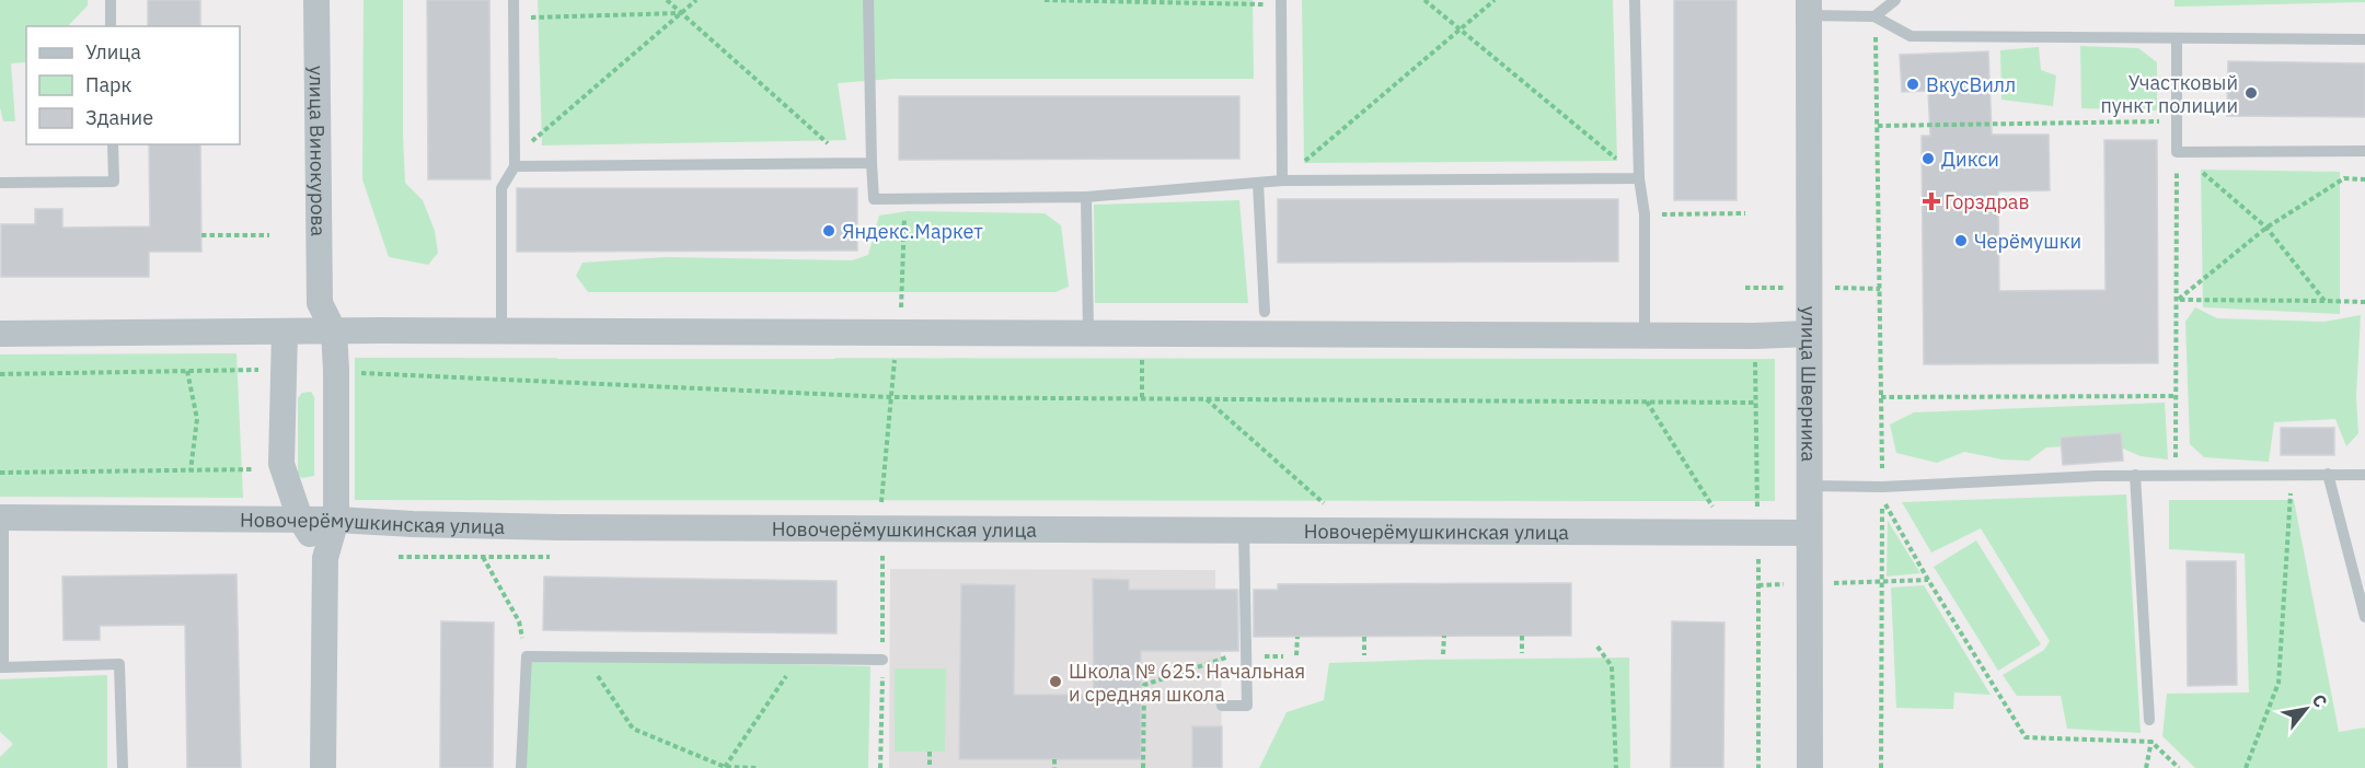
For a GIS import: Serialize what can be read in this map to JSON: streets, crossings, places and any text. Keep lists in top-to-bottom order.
{
  "streets": {
    "street": ["улица Винокурова", "улица Шверника", "Новочерёмушкинская улица"]
  },
  "crossings": [
    ["улица Винокурова", "Новочерёмушкинская улица"],
    ["улица Шверника", "Новочерёмушкинская улица"]
  ],
  "places": {
    "other": [
      "ВкусВилл",
      "Участковый пункт полиции",
      "Дикси",
      "Яндекс.Маркет",
      "Черёмушки",
      "Школа № 625. Начальная и средняя школа"
    ],
    "health": ["Горздрав"]
  },
  "legend": ["Улица", "Парк", "Здание"],
  "north": "top right"
}
